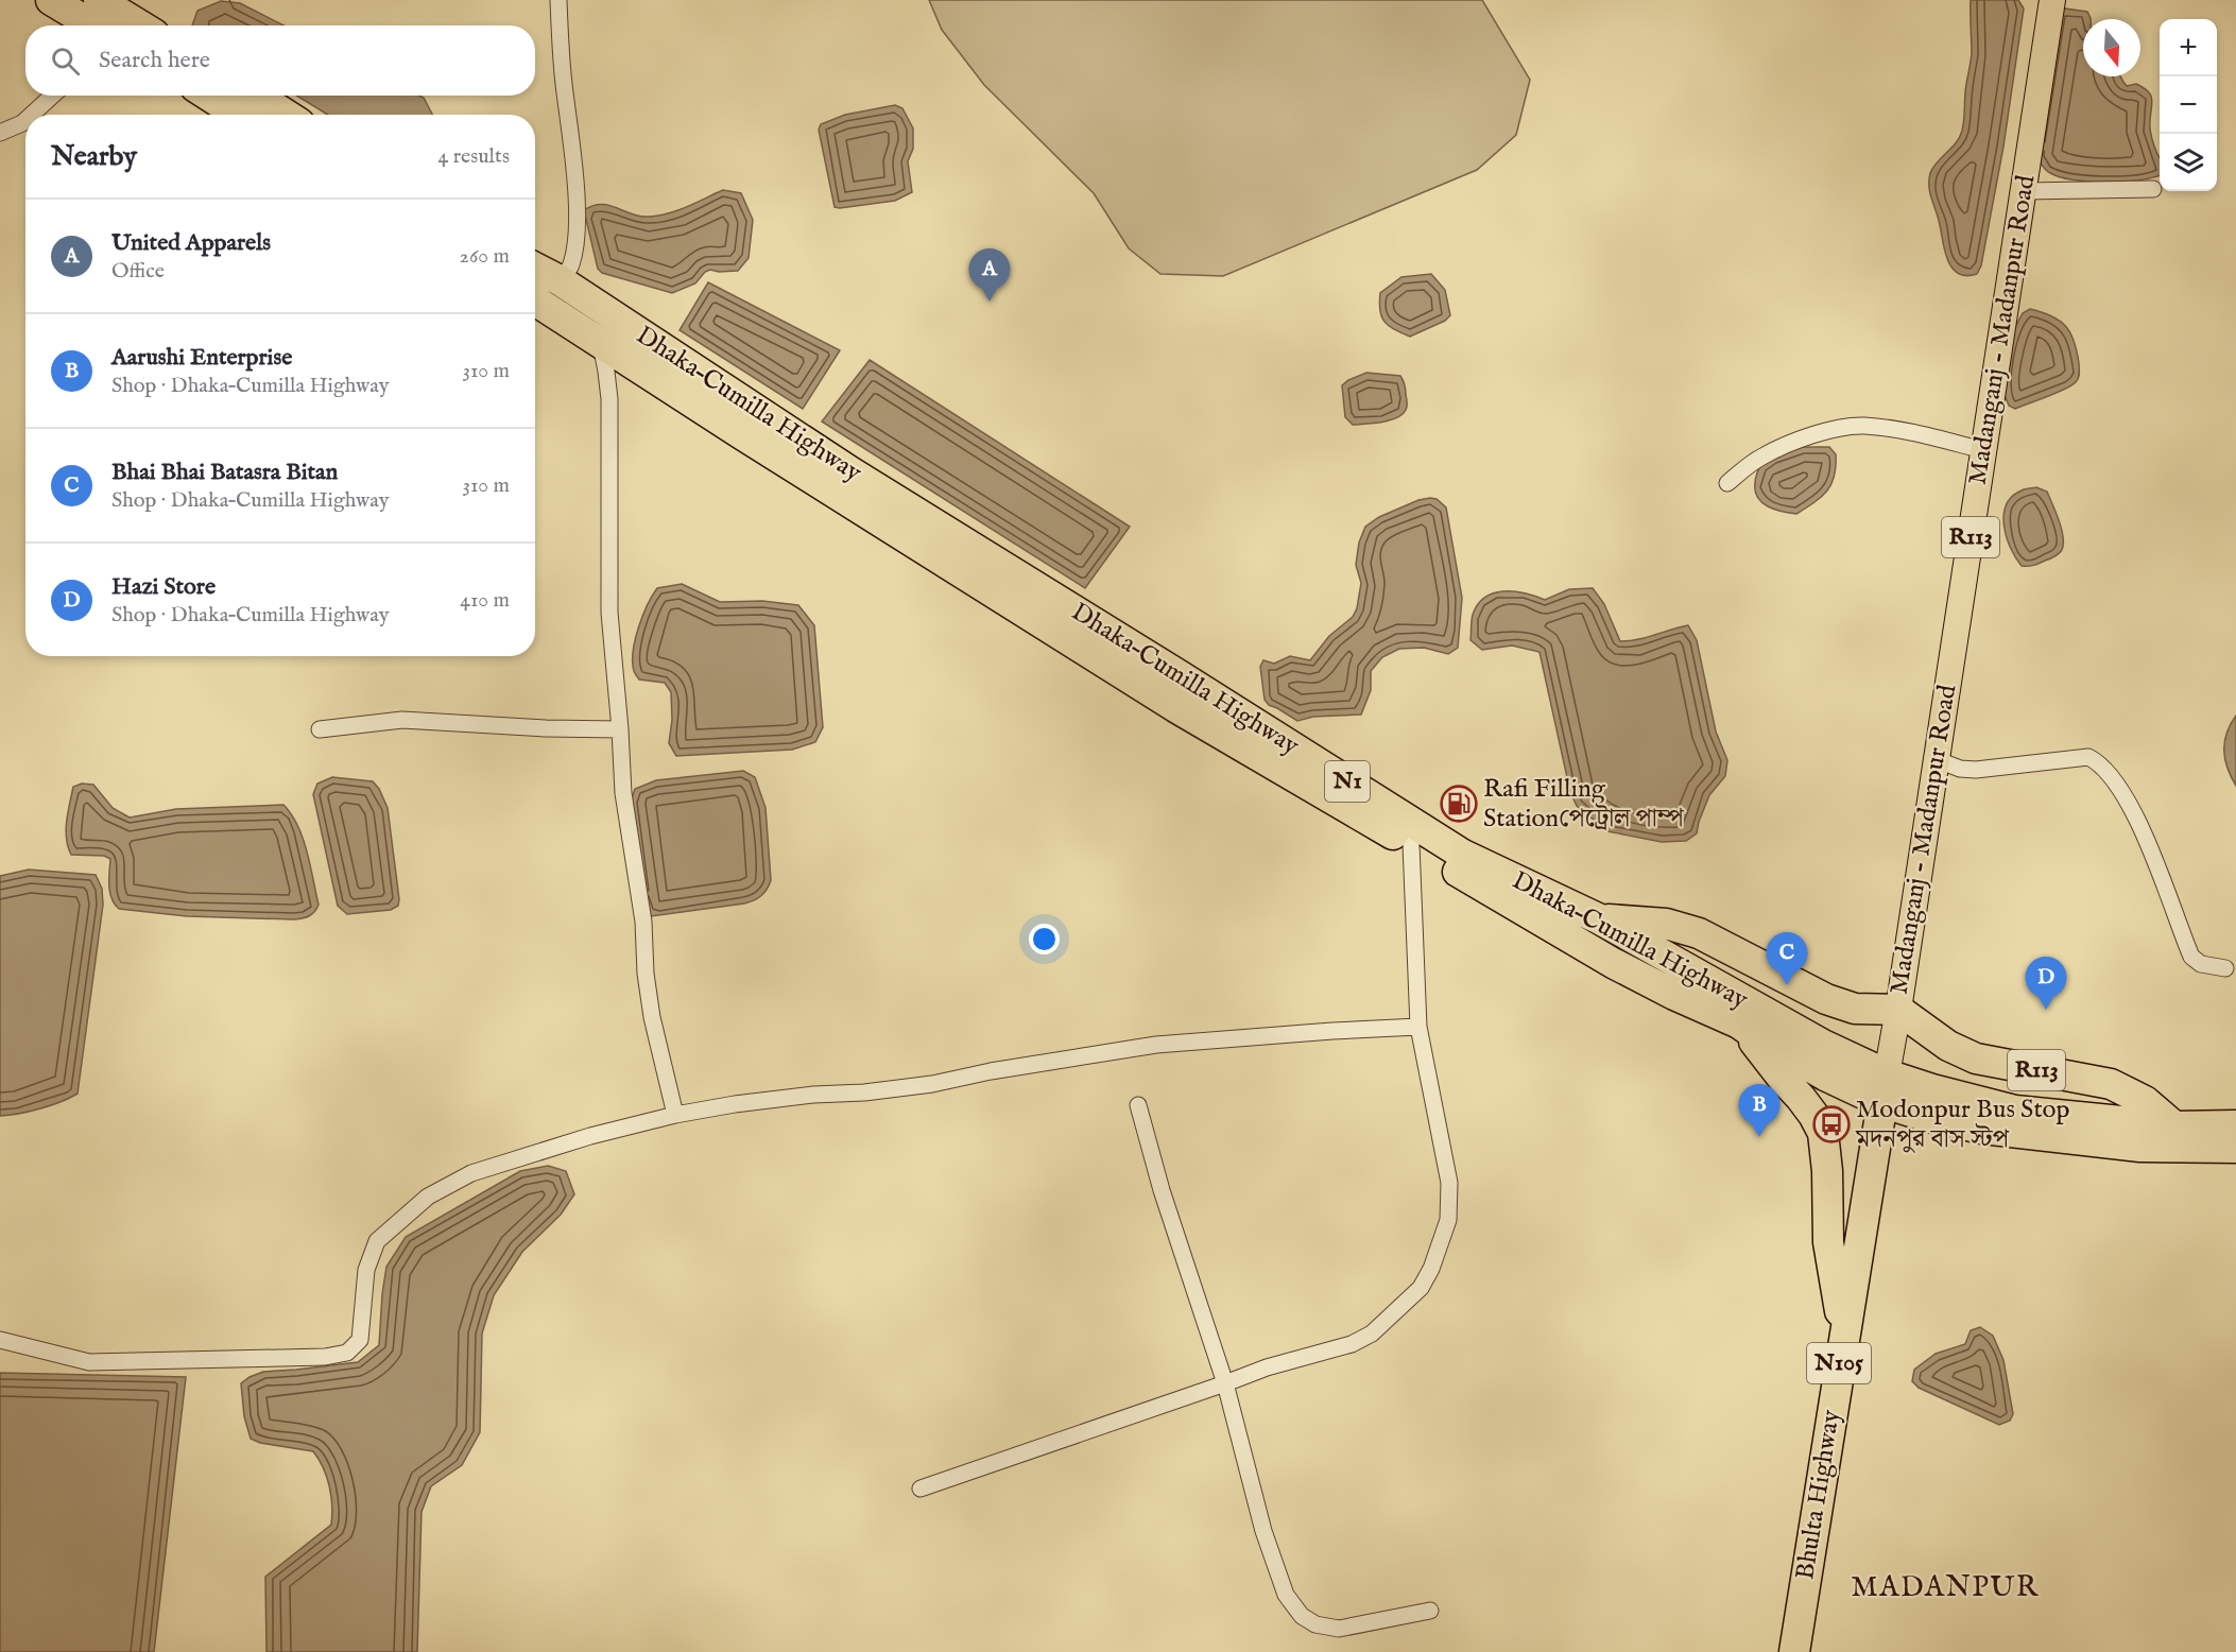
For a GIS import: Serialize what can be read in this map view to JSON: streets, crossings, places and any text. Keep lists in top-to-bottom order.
{
  "streets": {
    "highway": [
      "Dhaka–Cumilla Highway",
      "R113",
      "N1",
      "N105",
      "Bhulta Highway"
    ],
    "main road": ["Madanganj - Madanpur Road"]
  },
  "crossings": [
    ["Madanganj - Madanpur Road", "Dhaka–Cumilla Highway"],
    ["Madanganj - Madanpur Road", "R113"],
    ["Madanganj - Madanpur Road", "Bhulta Highway"],
    ["Dhaka–Cumilla Highway", "R113"],
    ["Dhaka–Cumilla Highway", "Bhulta Highway"]
  ],
  "districts": ["MADANPUR"],
  "places": {
    "fuel station": ["Rafi Filling Stationপেট্রোল পাম্প"],
    "bus stop": ["Modonpur Bus Stop মদনপুর বাস স্টপ"]
  },
  "north": "bottom",
  "page": {
    "map_buttons": ["+", "−"],
    "search": "Search here",
    "heading": ["Nearby", "4 results"],
    "list": [
      {
        "mark": "A",
        "name": "United Apparels",
        "note": "Office",
        "value": "260 m"
      },
      {
        "mark": "B",
        "name": "Aarushi Enterprise",
        "note": "Shop · Dhaka–Cumilla Highway",
        "value": "310 m"
      },
      {
        "mark": "C",
        "name": "Bhai Bhai Batasra Bitan",
        "note": "Shop · Dhaka–Cumilla Highway",
        "value": "310 m"
      },
      {
        "mark": "D",
        "name": "Hazi Store",
        "note": "Shop · Dhaka–Cumilla Highway",
        "value": "410 m"
      }
    ],
    "pins": [
      "A",
      "C",
      "D",
      "B"
    ]
  }
}
